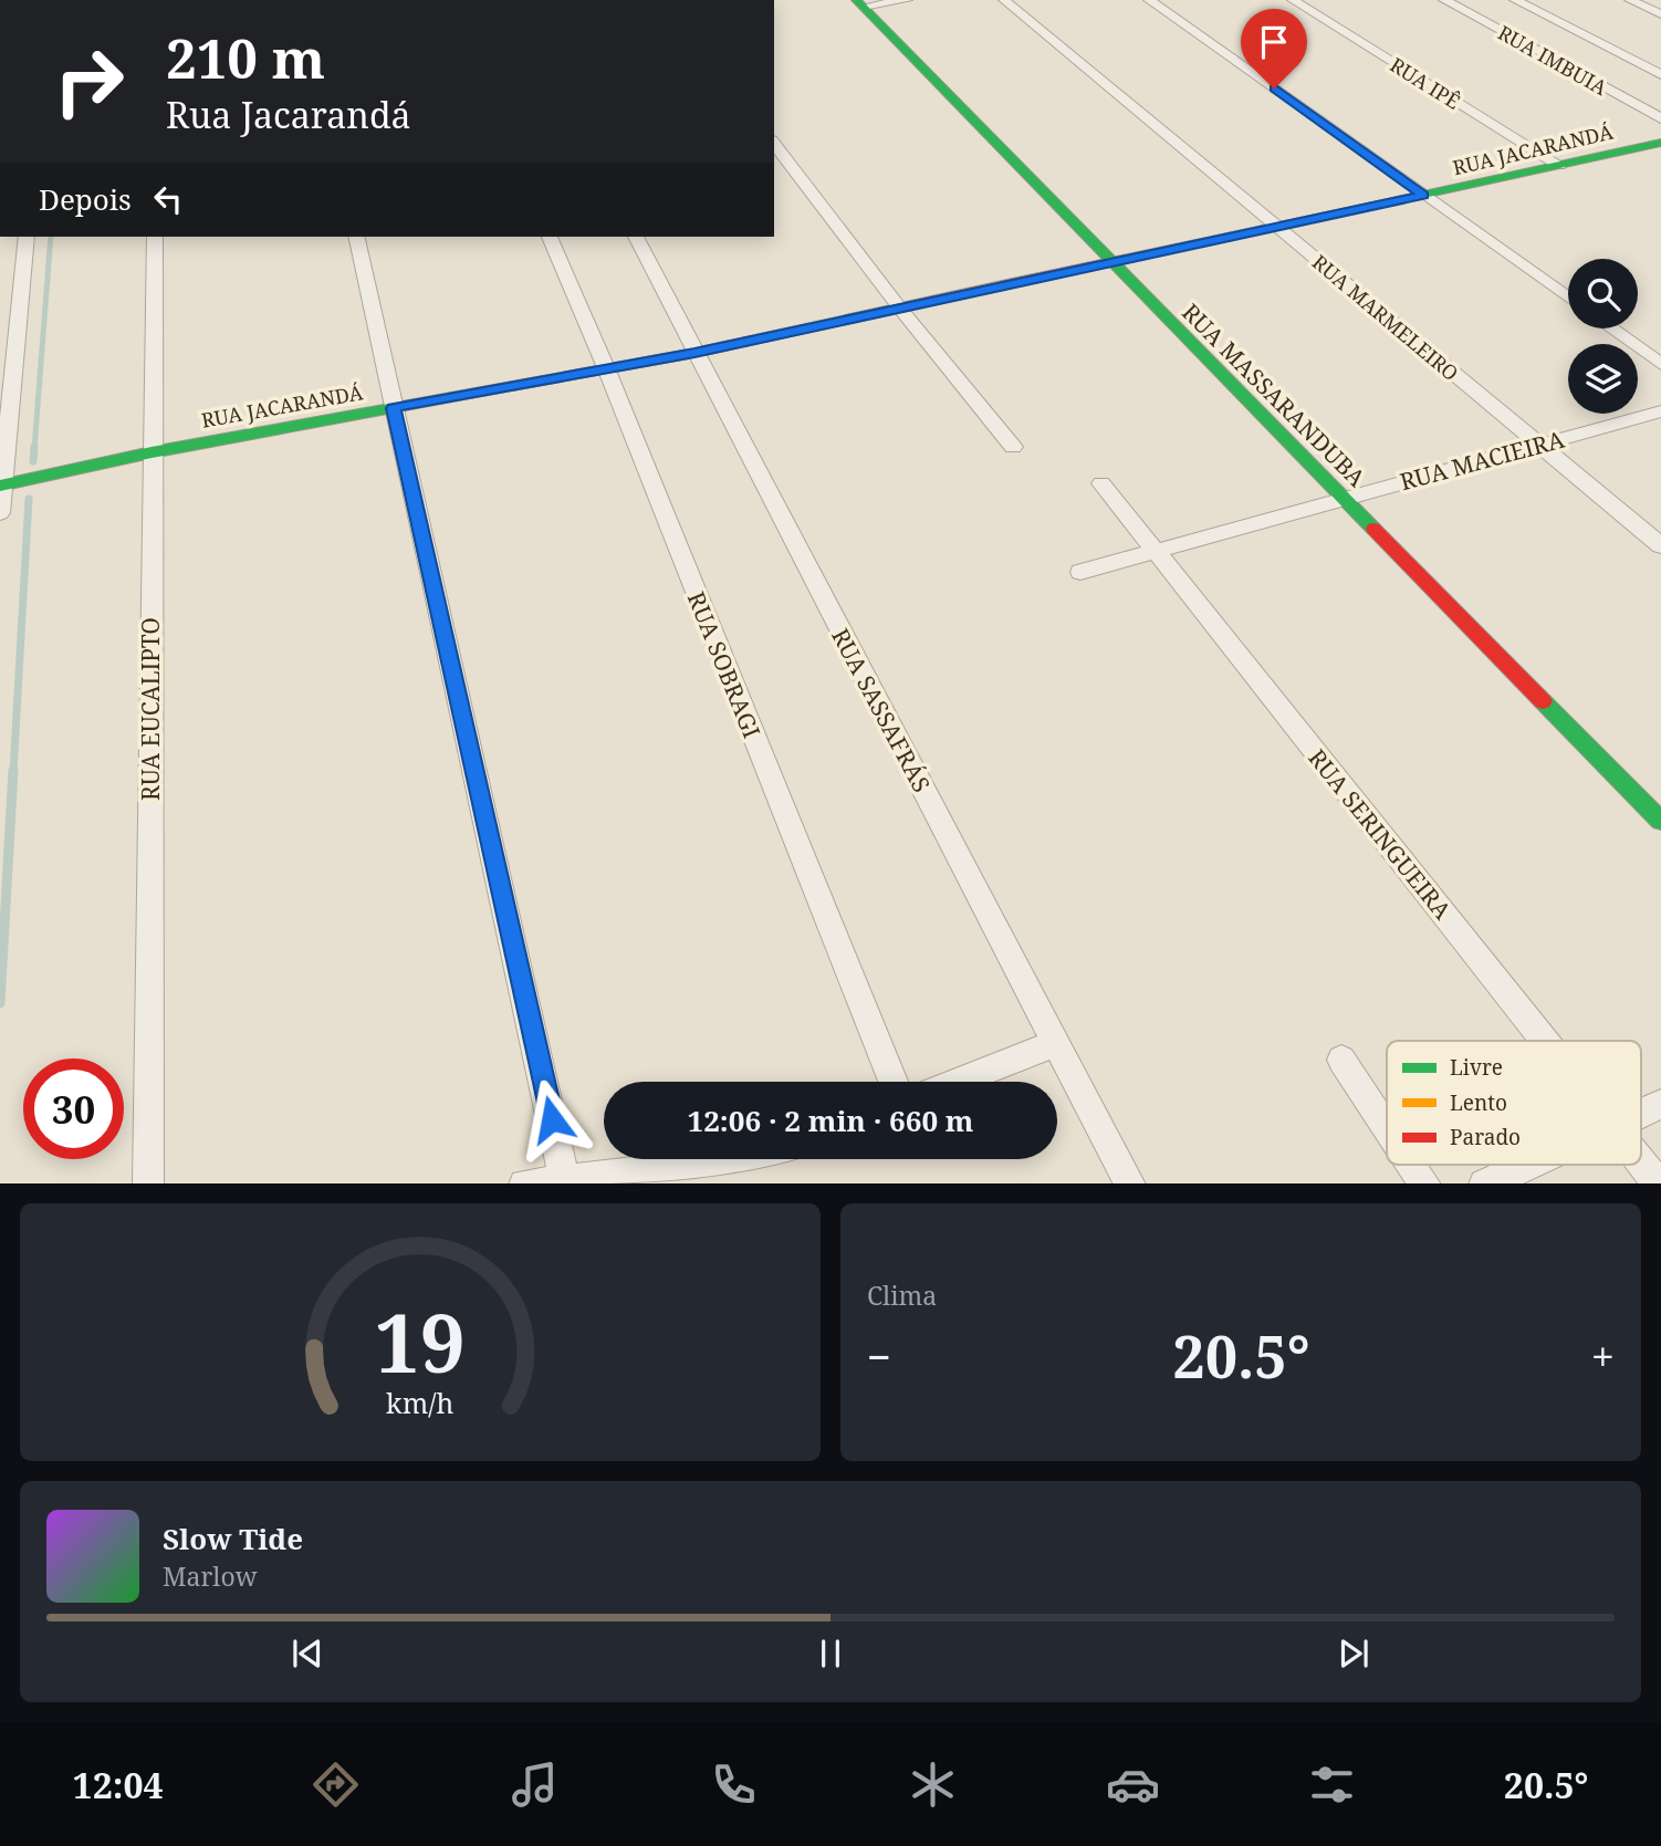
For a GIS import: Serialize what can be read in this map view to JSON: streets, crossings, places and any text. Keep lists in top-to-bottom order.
{
  "streets": {
    "street": [
      "RUA IMBUIA",
      "RUA IPÊ",
      "RUA JACARANDÁ",
      "RUA MARMELEIRO",
      "RUA MASSARANDUBA",
      "RUA MACIEIRA",
      "RUA SOBRAGI",
      "RUA EUCALIPTO",
      "RUA SASSAFRÁS",
      "RUA SERINGUEIRA"
    ]
  },
  "crossings": [
    ["RUA IPÊ", "RUA JACARANDÁ"],
    ["RUA JACARANDÁ", "RUA MARMELEIRO"],
    ["RUA JACARANDÁ", "RUA MASSARANDUBA"],
    ["RUA JACARANDÁ", "RUA SOBRAGI"],
    ["RUA JACARANDÁ", "RUA EUCALIPTO"],
    ["RUA JACARANDÁ", "RUA SASSAFRÁS"],
    ["RUA MARMELEIRO", "RUA MACIEIRA"],
    ["RUA MASSARANDUBA", "RUA MACIEIRA"],
    ["RUA MACIEIRA", "RUA SERINGUEIRA"]
  ],
  "legend": ["Livre", "Lento", "Parado"],
  "page": {
    "turn": ["210 m", "Rua Jacarandá"],
    "then": "Depois",
    "limit": "30",
    "trip": "12:06 · 2 min · 660 m",
    "tile": "Clima",
    "heat": ["−", "20.5°", "+"],
    "song": ["Slow Tide", "Marlow"],
    "tabs": ["12:04", "20.5°"],
    "gauge": ["19", "km/h"]
  }
}
